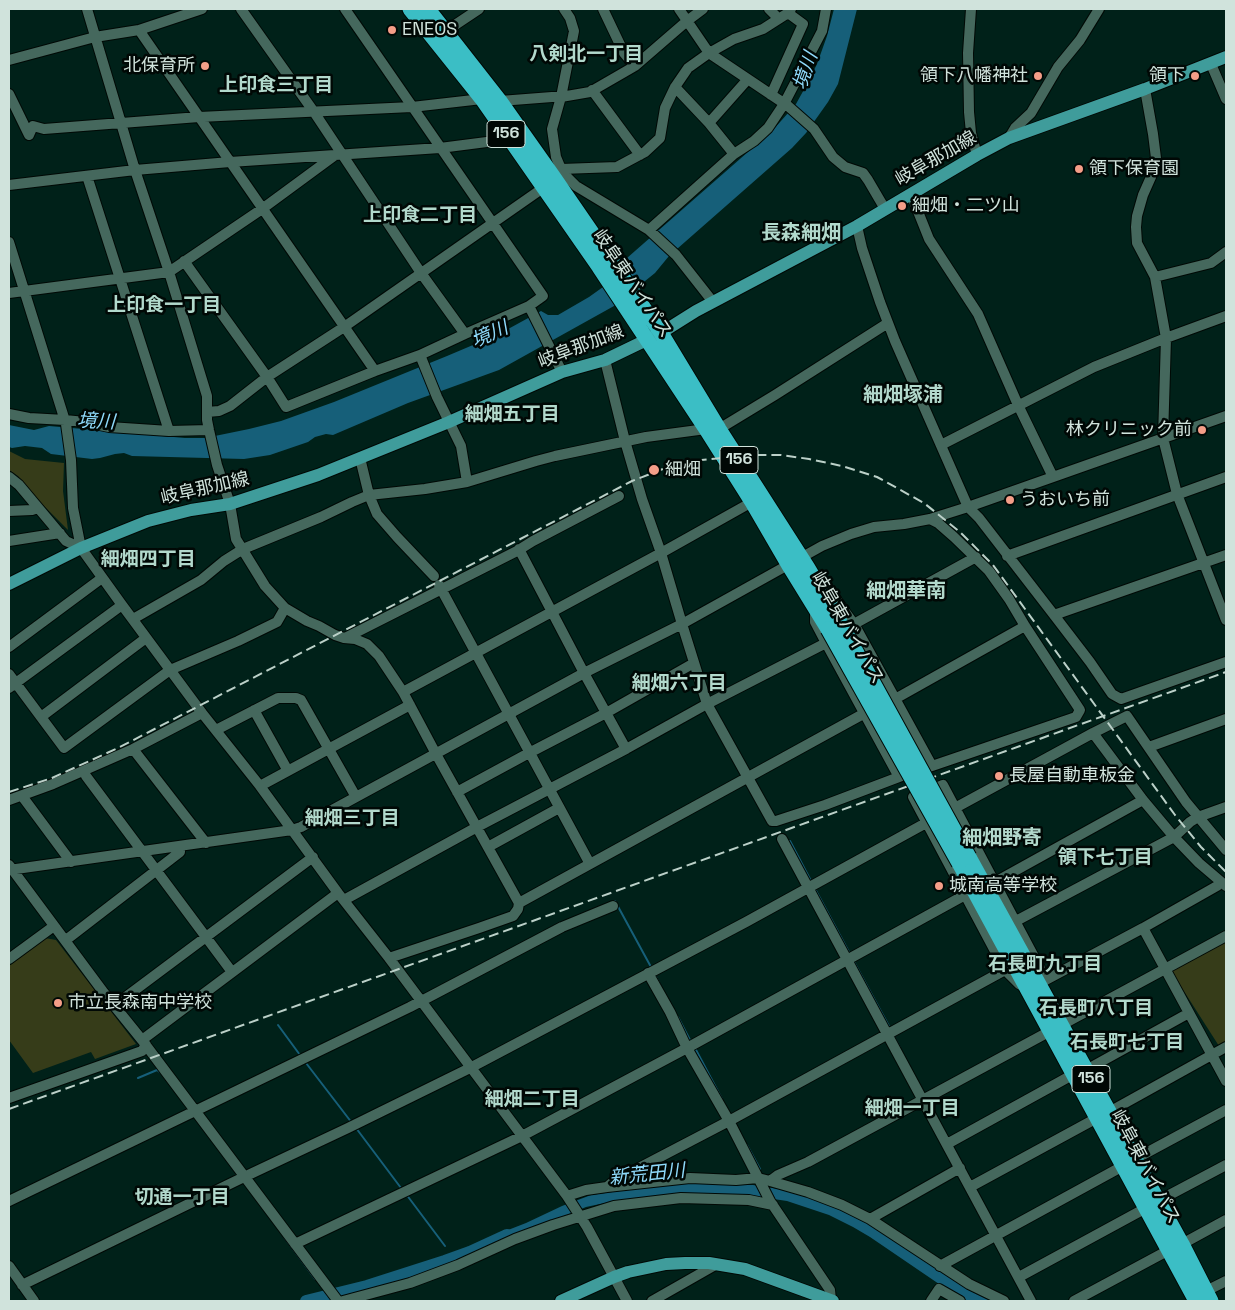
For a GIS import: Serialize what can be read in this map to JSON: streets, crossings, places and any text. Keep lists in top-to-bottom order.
{
  "streets": {
    "highway": ["156", "岐阜東バイパス"],
    "main road": ["岐阜那加線"]
  },
  "crossings": [
    ["岐阜那加線", "岐阜東バイパス"]
  ],
  "districts": [
    "八剣北一丁目",
    "上印食三丁目",
    "上印食二丁目",
    "長森細畑",
    "上印食一丁目",
    "細畑塚浦",
    "細畑五丁目",
    "細畑四丁目",
    "細畑華南",
    "細畑六丁目",
    "細畑三丁目",
    "細畑野寄",
    "領下七丁目",
    "石長町九丁目",
    "石長町八丁目",
    "石長町七丁目",
    "細畑二丁目",
    "細畑一丁目",
    "切通一丁目"
  ],
  "water": ["境川", "新荒田川"],
  "places": [
    "ENEOS",
    "北保育所",
    "領下八幡神社",
    "領下",
    "領下保育園",
    "細畑・二ツ山",
    "林クリニック前",
    "細畑",
    "うおいち前",
    "長屋自動車板金",
    "城南高等学校",
    "市立長森南中学校"
  ]
}
